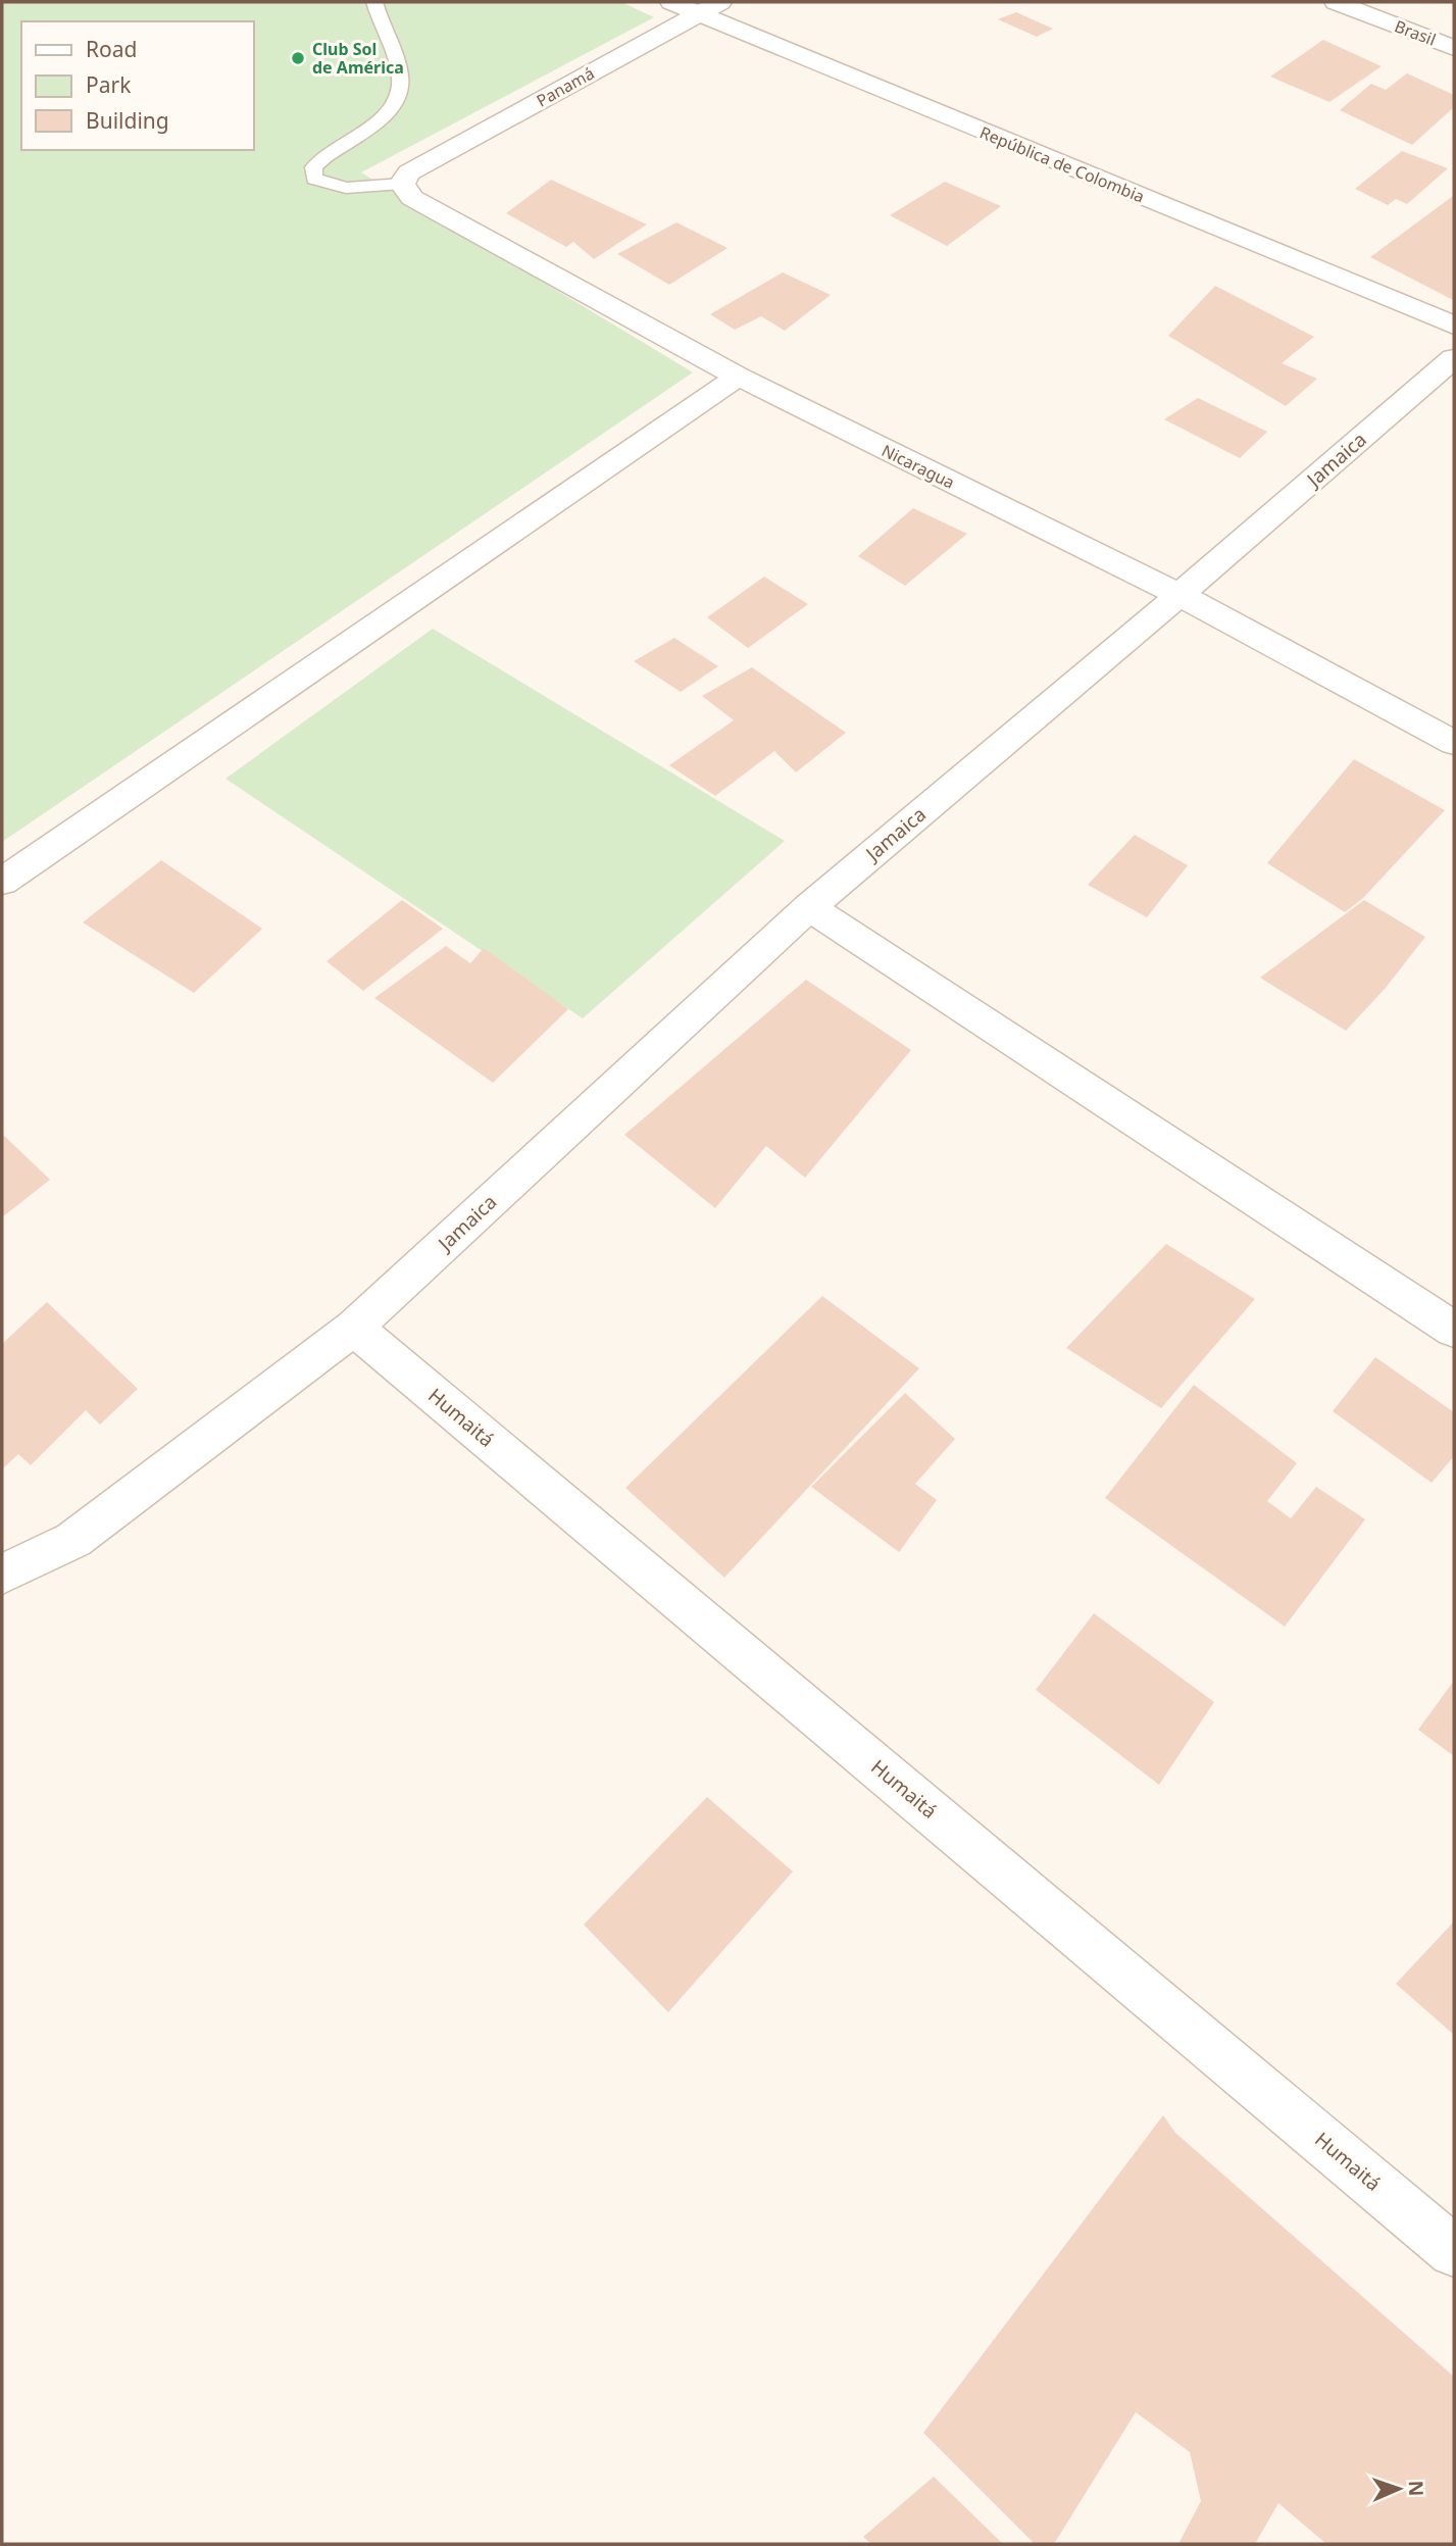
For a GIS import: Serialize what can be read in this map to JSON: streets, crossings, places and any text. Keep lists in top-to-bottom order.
{
  "streets": {
    "street": [
      "Brasil",
      "Panamá",
      "República de Colombia",
      "Jamaica",
      "Nicaragua",
      "Humaitá"
    ]
  },
  "crossings": [
    ["Panamá", "República de Colombia"],
    ["Panamá", "Nicaragua"],
    ["Jamaica", "Nicaragua"],
    ["Jamaica", "Humaitá"]
  ],
  "places": ["Club Sol de América"],
  "legend": ["Road", "Park", "Building"],
  "north": "right"
}
